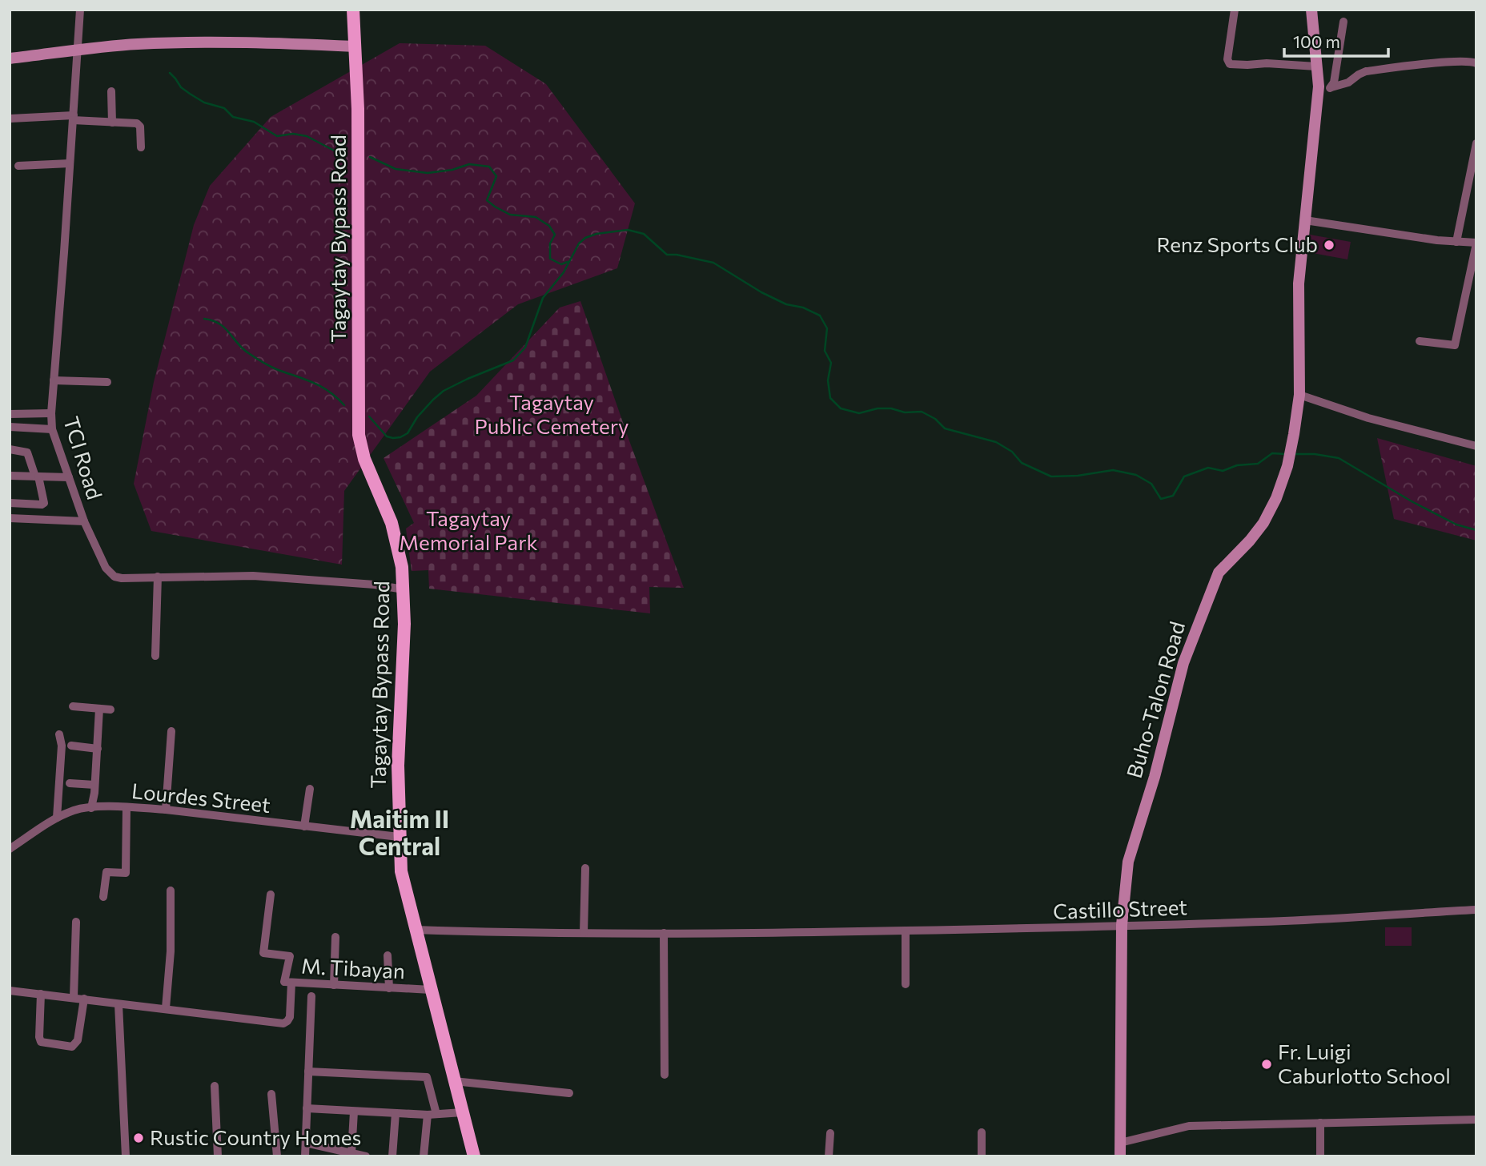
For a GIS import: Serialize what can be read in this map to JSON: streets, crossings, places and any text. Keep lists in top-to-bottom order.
{
  "streets": {
    "main road": ["Tagaytay Bypass Road"],
    "street": [
      "TCI Road",
      "Buho-Talon Road",
      "Lourdes Street",
      "Castillo Street",
      "M. Tibayan"
    ]
  },
  "crossings": [
    ["Tagaytay Bypass Road", "TCI Road"],
    ["Tagaytay Bypass Road", "Lourdes Street"],
    ["Tagaytay Bypass Road", "Castillo Street"],
    ["Tagaytay Bypass Road", "M. Tibayan"],
    ["Buho-Talon Road", "Castillo Street"]
  ],
  "districts": ["Maitim II Central"],
  "parks": ["Tagaytay Public Cemetery", "Tagaytay Memorial Park"],
  "places": ["Renz Sports Club", "Fr. Luigi Caburlotto School", "Rustic Country Homes"],
  "scale_bar": "100 m"
}
